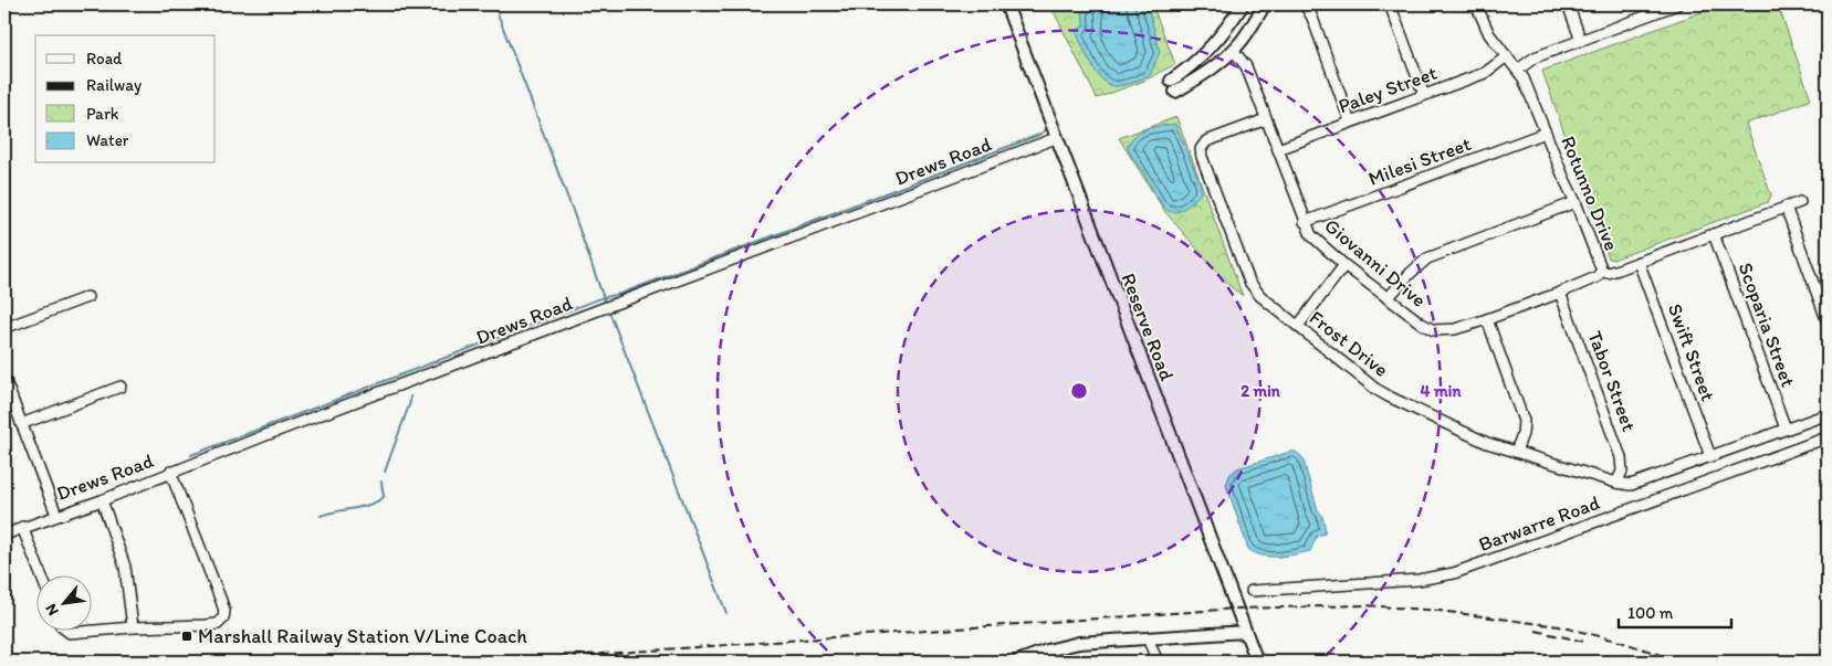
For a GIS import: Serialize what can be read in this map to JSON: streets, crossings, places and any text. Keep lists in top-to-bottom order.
{
  "streets": {
    "street": [
      "Paley Street",
      "Drews Road",
      "Milesi Street",
      "Rotunno Drive",
      "Giovanni Drive",
      "Scoparia Street",
      "Reserve Road",
      "Frost Drive",
      "Swift Street",
      "Tabor Street",
      "Barwarre Road"
    ]
  },
  "crossings": [
    ["Paley Street", "Rotunno Drive"],
    ["Paley Street", "Giovanni Drive"],
    ["Drews Road", "Reserve Road"],
    ["Milesi Street", "Rotunno Drive"],
    ["Milesi Street", "Giovanni Drive"],
    ["Rotunno Drive", "Giovanni Drive"],
    ["Rotunno Drive", "Scoparia Street"],
    ["Rotunno Drive", "Swift Street"],
    ["Giovanni Drive", "Frost Drive"],
    ["Giovanni Drive", "Tabor Street"],
    ["Scoparia Street", "Frost Drive"],
    ["Frost Drive", "Swift Street"],
    ["Frost Drive", "Tabor Street"]
  ],
  "places": {
    "transit": ["Marshall Railway Station V/Line Coach"]
  },
  "legend": [
    "Road",
    "Railway",
    "Park",
    "Water"
  ],
  "scale_bar": "100 m",
  "north": "bottom left",
  "rings": ["2 min", "4 min"]
}
